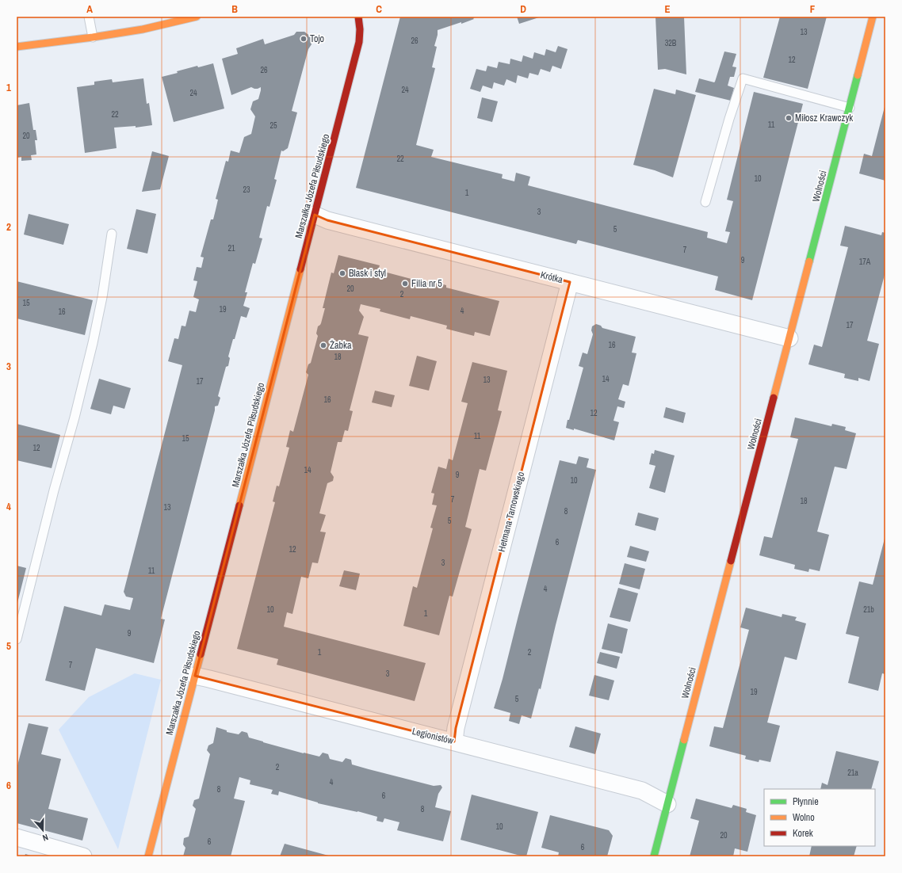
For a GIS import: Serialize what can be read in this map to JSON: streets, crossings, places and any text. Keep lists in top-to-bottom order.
{
  "streets": {
    "street": [
      "Marszałka Józefa Piłsudskiego",
      "Wolności",
      "Krótka",
      "Hetmana Tarnowskiego",
      "Legionistów"
    ]
  },
  "crossings": [
    ["Marszałka Józefa Piłsudskiego", "Krótka"],
    ["Marszałka Józefa Piłsudskiego", "Legionistów"],
    ["Wolności", "Krótka"],
    ["Wolności", "Legionistów"],
    ["Krótka", "Hetmana Tarnowskiego"],
    ["Hetmana Tarnowskiego", "Legionistów"]
  ],
  "places": [
    "Tojo",
    "Miłosz Krawczyk",
    "Blask i styl",
    "Filia nr 5",
    "Żabka"
  ],
  "house_numbers": [
    "13",
    "26",
    "32B",
    "12",
    "26",
    "24",
    "24",
    "22",
    "11",
    "25",
    "20",
    "22",
    "10",
    "23",
    "1",
    "3",
    "5",
    "21",
    "7",
    "9",
    "17A",
    "20",
    "2",
    "15",
    "19",
    "4",
    "16",
    "17",
    "16",
    "18",
    "14",
    "13",
    "17",
    "16",
    "12",
    "11",
    "15",
    "12",
    "14",
    "9",
    "10",
    "7",
    "18",
    "13",
    "8",
    "5",
    "6",
    "12",
    "3",
    "11",
    "4",
    "10",
    "21b",
    "1",
    "9",
    "1",
    "2",
    "7",
    "3",
    "19",
    "5",
    "2",
    "21a",
    "4",
    "8",
    "6",
    "8",
    "10",
    "20",
    "6",
    "6"
  ],
  "legend": ["Płynnie", "Wolno", "Korek"],
  "north": "bottom",
  "grid": {
    "columns": [
      "A",
      "B",
      "C",
      "D",
      "E",
      "F"
    ],
    "rows": [
      "1",
      "2",
      "3",
      "4",
      "5",
      "6"
    ]
  }
}
